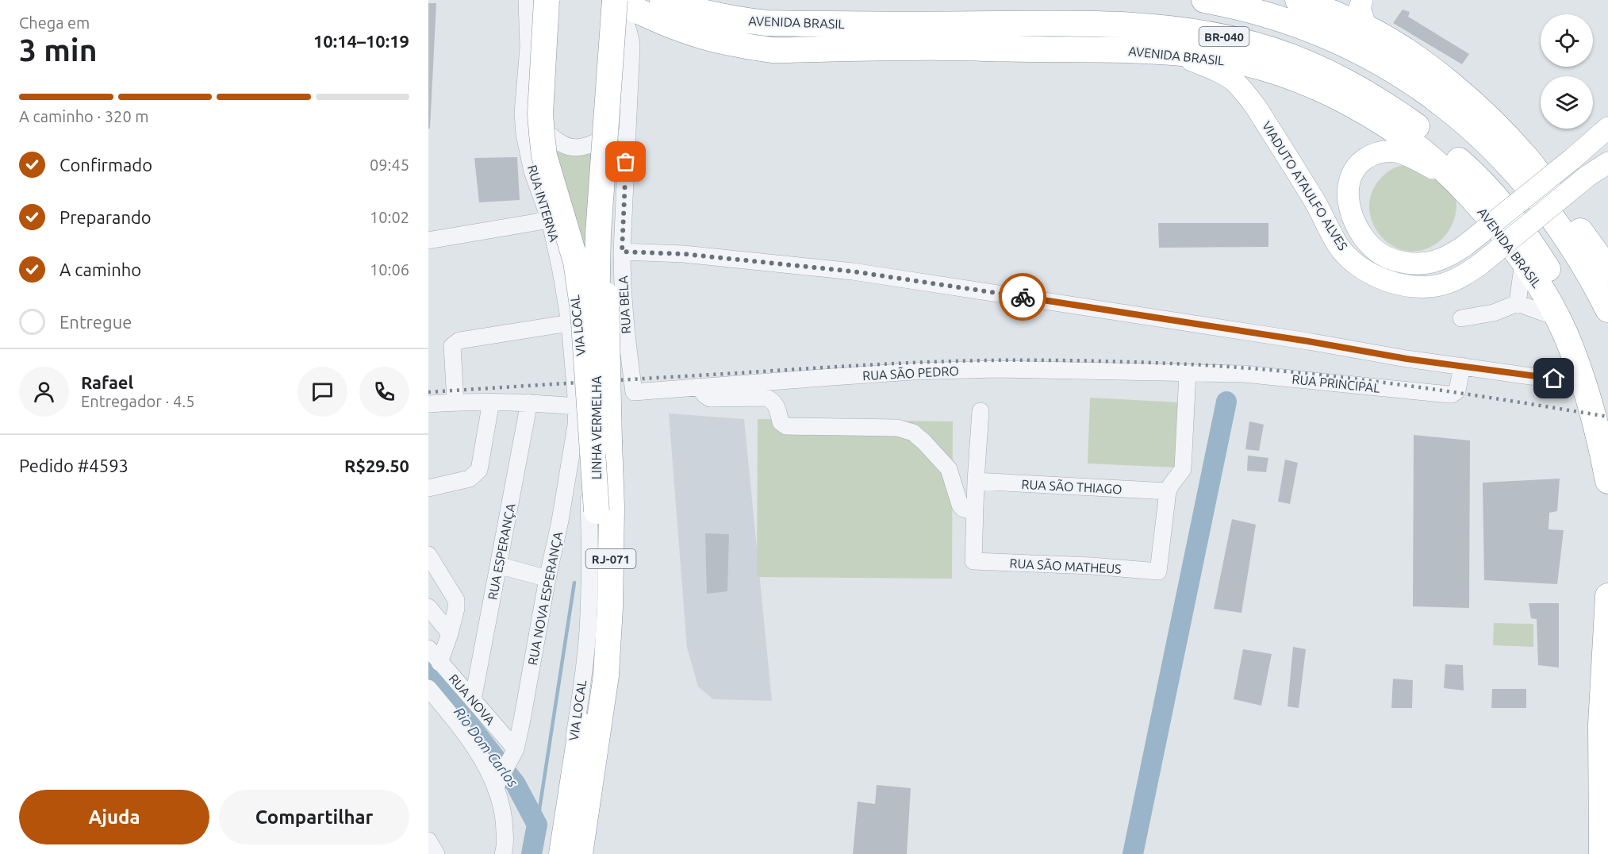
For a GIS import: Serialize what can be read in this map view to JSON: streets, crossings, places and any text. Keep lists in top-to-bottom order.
{
  "streets": {
    "highway": [
      "AVENIDA BRASIL",
      "BR-040",
      "LINHA VERMELHA",
      "RJ-071"
    ],
    "main road": ["VIADUTO ATAULFO ALVES"],
    "street": [
      "RUA INTERNA",
      "RUA BELA",
      "VIA LOCAL",
      "RUA SÃO PEDRO",
      "RUA PRINCIPAL",
      "RUA SÃO THIAGO",
      "RUA ESPERANÇA",
      "RUA SÃO MATHEUS",
      "RUA NOVA ESPERANÇA",
      "RUA NOVA"
    ]
  },
  "crossings": [
    ["AVENIDA BRASIL", "VIADUTO ATAULFO ALVES"],
    ["AVENIDA BRASIL", "RUA BELA"],
    ["AVENIDA BRASIL", "LINHA VERMELHA"],
    ["RUA INTERNA", "VIA LOCAL"],
    ["RUA INTERNA", "RUA NOVA ESPERANÇA"],
    ["RUA BELA", "RUA SÃO PEDRO"],
    ["RUA BELA", "LINHA VERMELHA"],
    ["RUA SÃO PEDRO", "RUA PRINCIPAL"],
    ["RUA SÃO THIAGO", "RUA SÃO MATHEUS"],
    ["RUA ESPERANÇA", "RUA NOVA"],
    ["RUA NOVA ESPERANÇA", "RUA NOVA"]
  ],
  "water": ["Rio Dom Carlos"],
  "page": {
    "heading": ["3 min", "Chega em", "10:14–10:19"],
    "panel": [
      "Rafael",
      "Entregador · 4.5",
      "Pedido #4593",
      "R$29.50"
    ],
    "bar": "A caminho · 320 m",
    "list": [
      ["Confirmado", "09:45"],
      ["Preparando", "10:02"],
      ["A caminho", "10:06"],
      "Entregue"
    ],
    "buttons": ["Ajuda", "Compartilhar"]
  }
}
